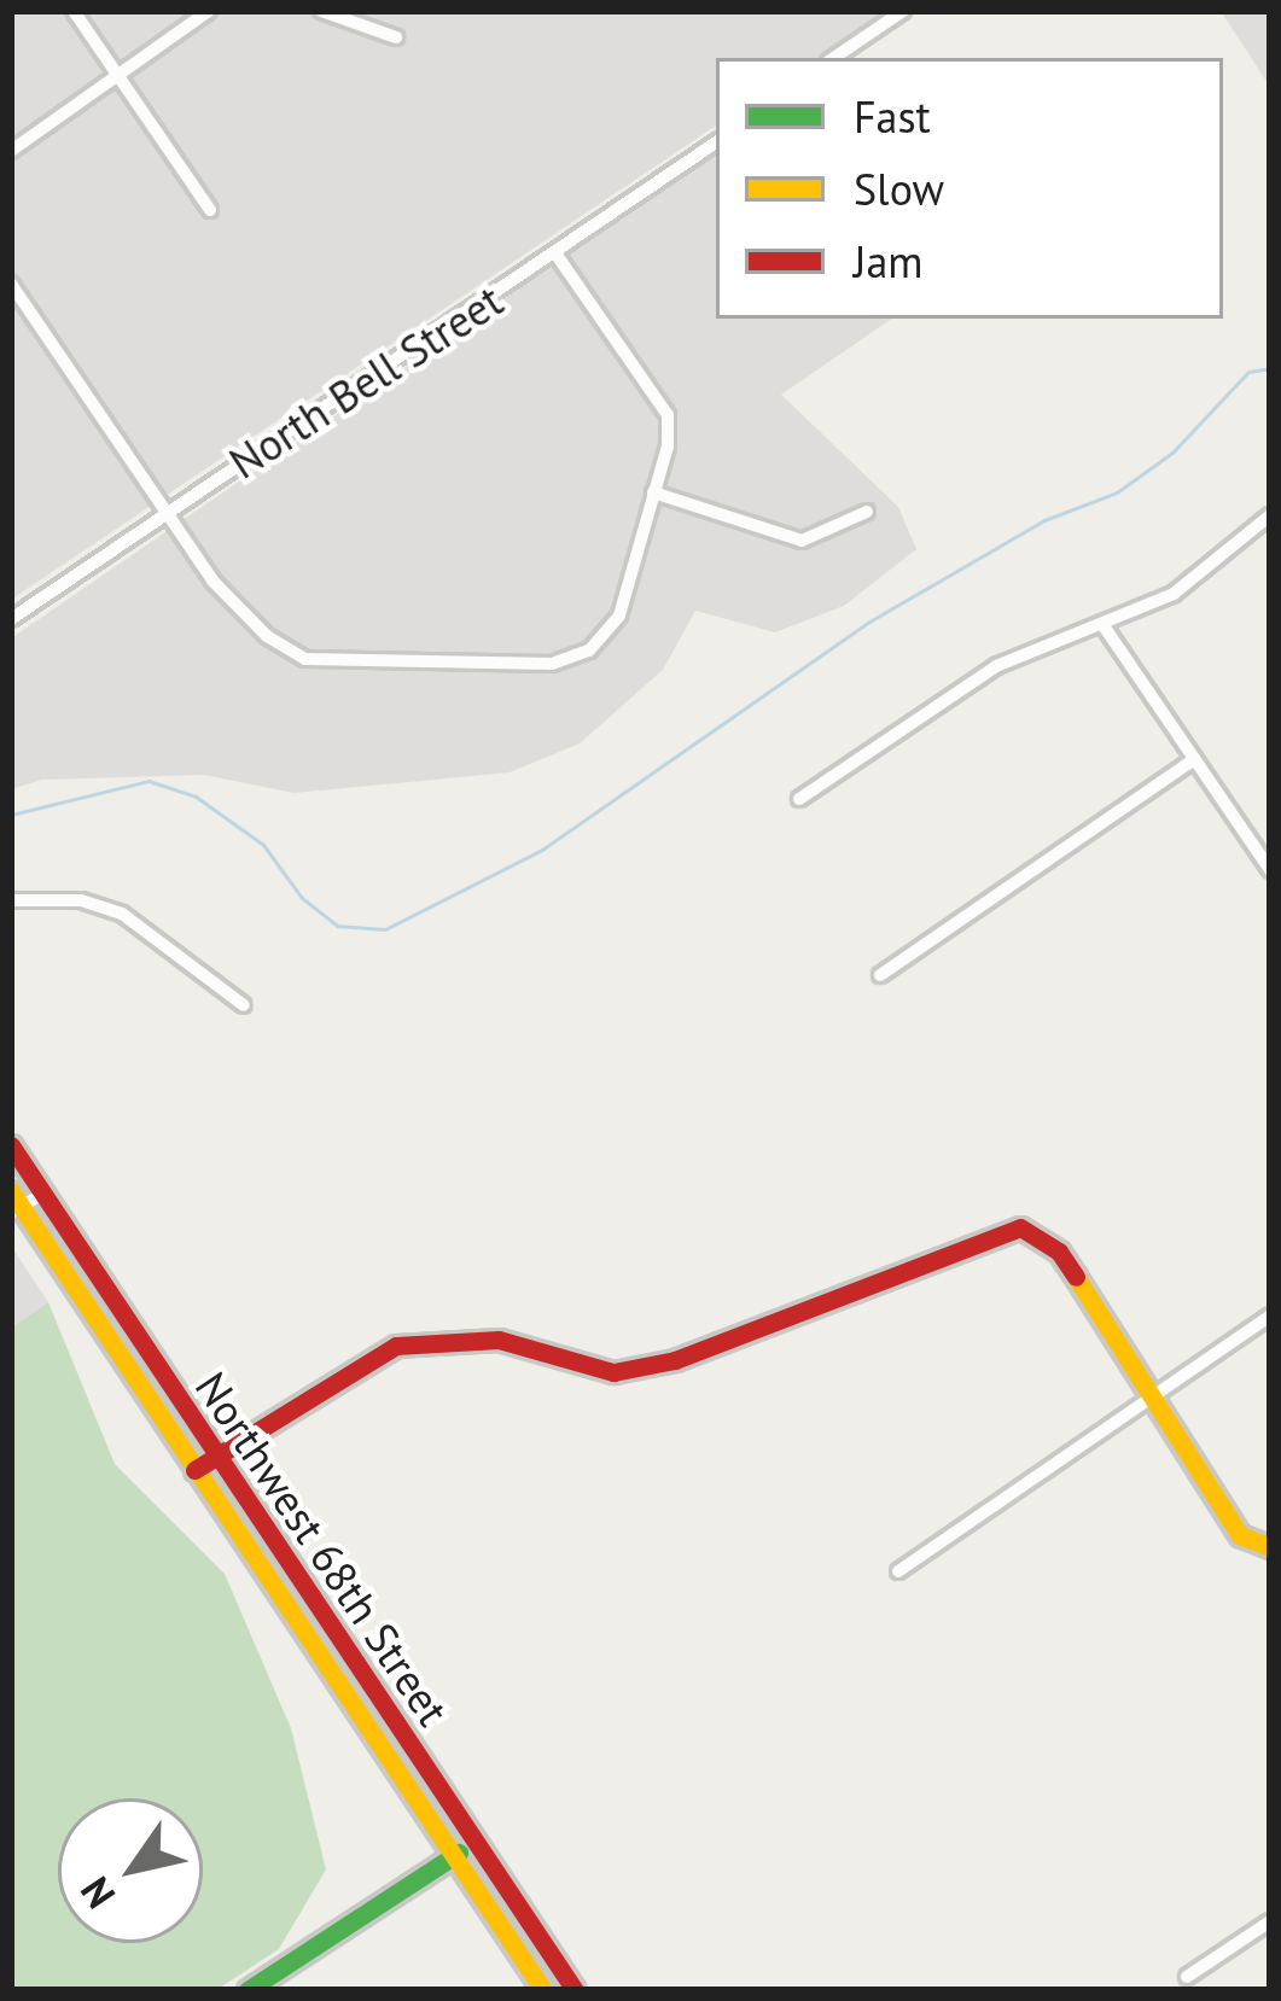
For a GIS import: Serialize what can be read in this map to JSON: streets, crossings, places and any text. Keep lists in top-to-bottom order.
{
  "streets": {
    "main road": ["Northwest 68th Street"],
    "street": ["North Bell Street"]
  },
  "legend": ["Fast", "Slow", "Jam"],
  "north": "bottom left"
}
